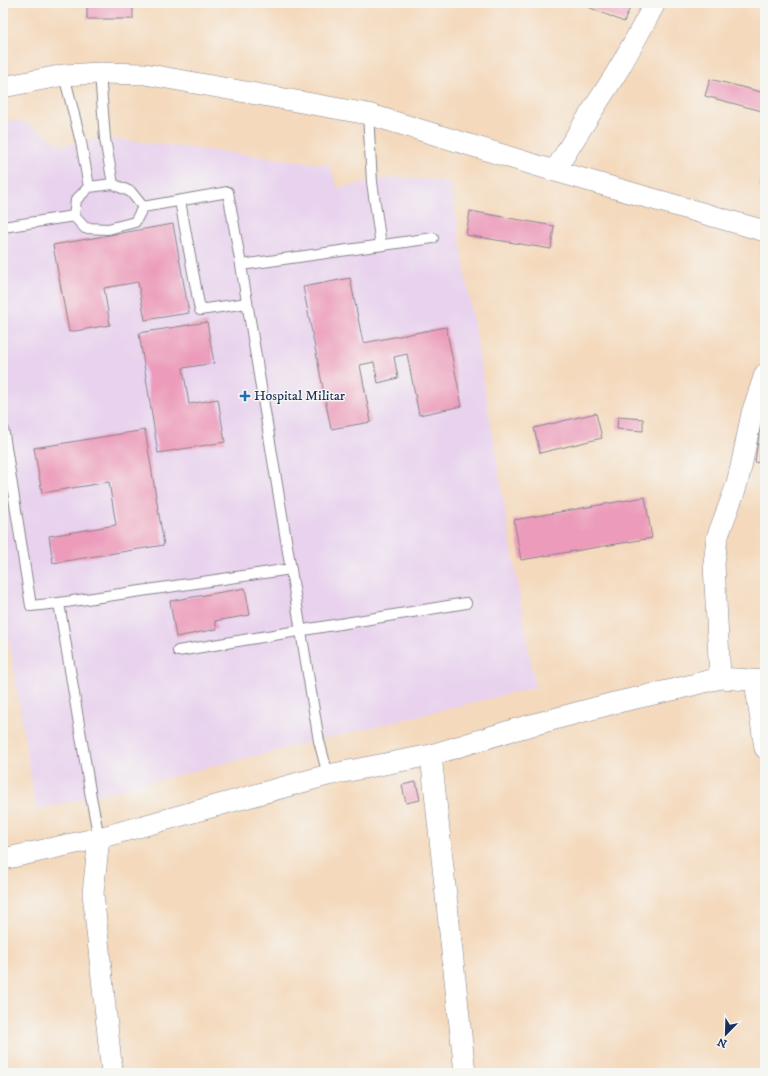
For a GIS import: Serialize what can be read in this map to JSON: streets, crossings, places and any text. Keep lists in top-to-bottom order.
{
  "places": {
    "health": ["Hospital Militar"]
  },
  "north": "bottom left"
}
